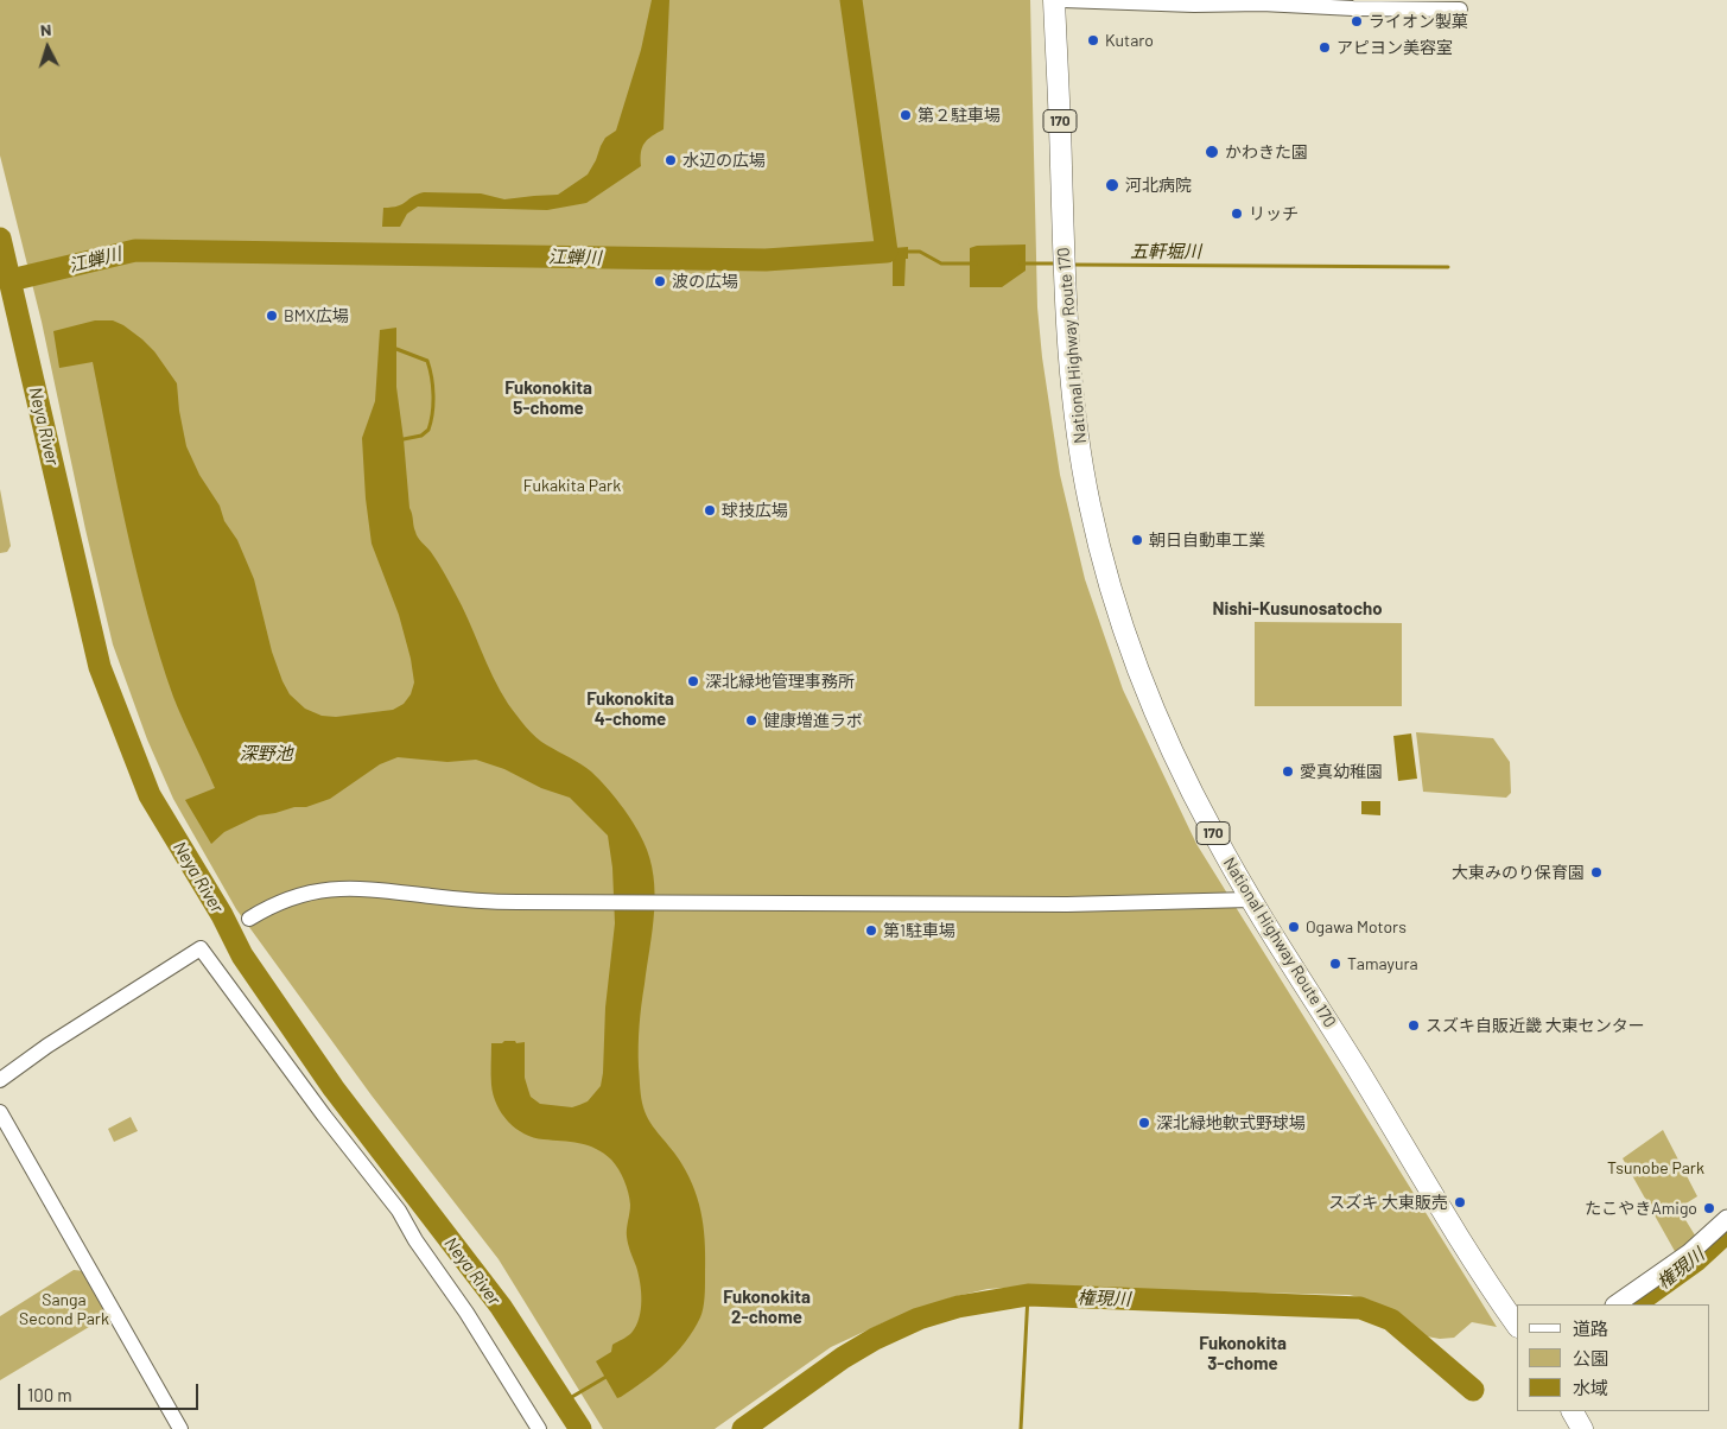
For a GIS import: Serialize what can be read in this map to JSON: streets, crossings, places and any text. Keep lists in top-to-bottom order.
{
  "streets": {
    "highway": ["170", "National Highway Route 170"]
  },
  "districts": [
    "Fukonokita 5-chome",
    "Nishi-Kusunosatocho",
    "Fukonokita 4-chome",
    "Fukonokita 2-chome",
    "Fukonokita 3-chome"
  ],
  "water": [
    "五軒堀川",
    "江蝉川",
    "Neya River",
    "深野池",
    "権現川"
  ],
  "parks": ["Fukakita Park", "Tsunobe Park", "Sanga Second Park"],
  "places": [
    "ライオン製菓",
    "Kutaro",
    "アピヨン美容室",
    "第２駐車場",
    "かわきた園",
    "水辺の広場",
    "河北病院",
    "リッチ",
    "波の広場",
    "BMX広場",
    "球技広場",
    "朝日自動車工業",
    "深北緑地管理事務所",
    "健康増進ラボ",
    "愛真幼稚園",
    "大東みのり保育園",
    "Ogawa Motors",
    "第1駐車場",
    "Tamayura",
    "スズキ自販近畿 大東センター",
    "深北緑地軟式野球場",
    "スズキ 大東販売",
    "たこやきAmigo"
  ],
  "legend": ["道路", "公園", "水域"],
  "scale_bar": "100 m",
  "north": "top"
}
